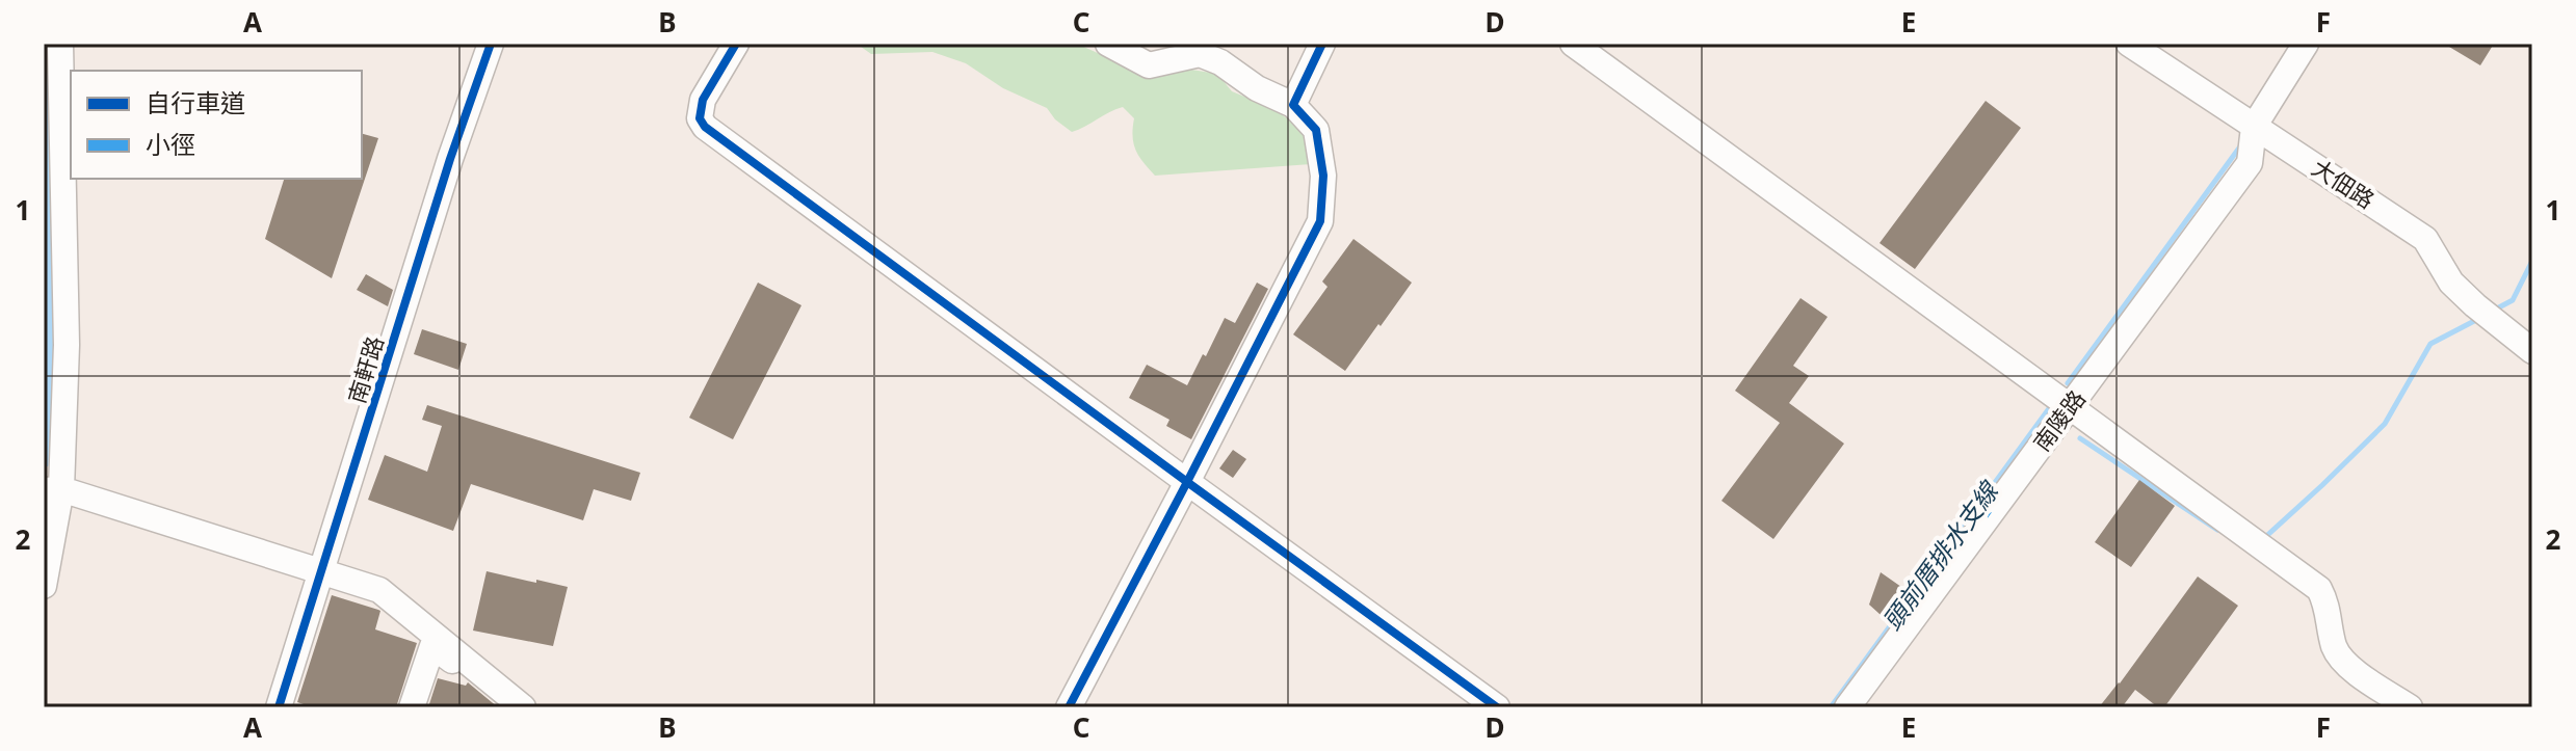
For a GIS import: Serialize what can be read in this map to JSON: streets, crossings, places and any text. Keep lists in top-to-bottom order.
{
  "streets": {
    "street": ["大佃路", "南軒路", "南陵路"]
  },
  "crossings": [
    ["大佃路", "南陵路"]
  ],
  "water": ["頭前厝排水支線"],
  "legend": ["自行車道", "小徑"],
  "grid": {
    "columns": [
      "A",
      "B",
      "C",
      "D",
      "E",
      "F"
    ],
    "rows": ["1", "2"]
  }
}
